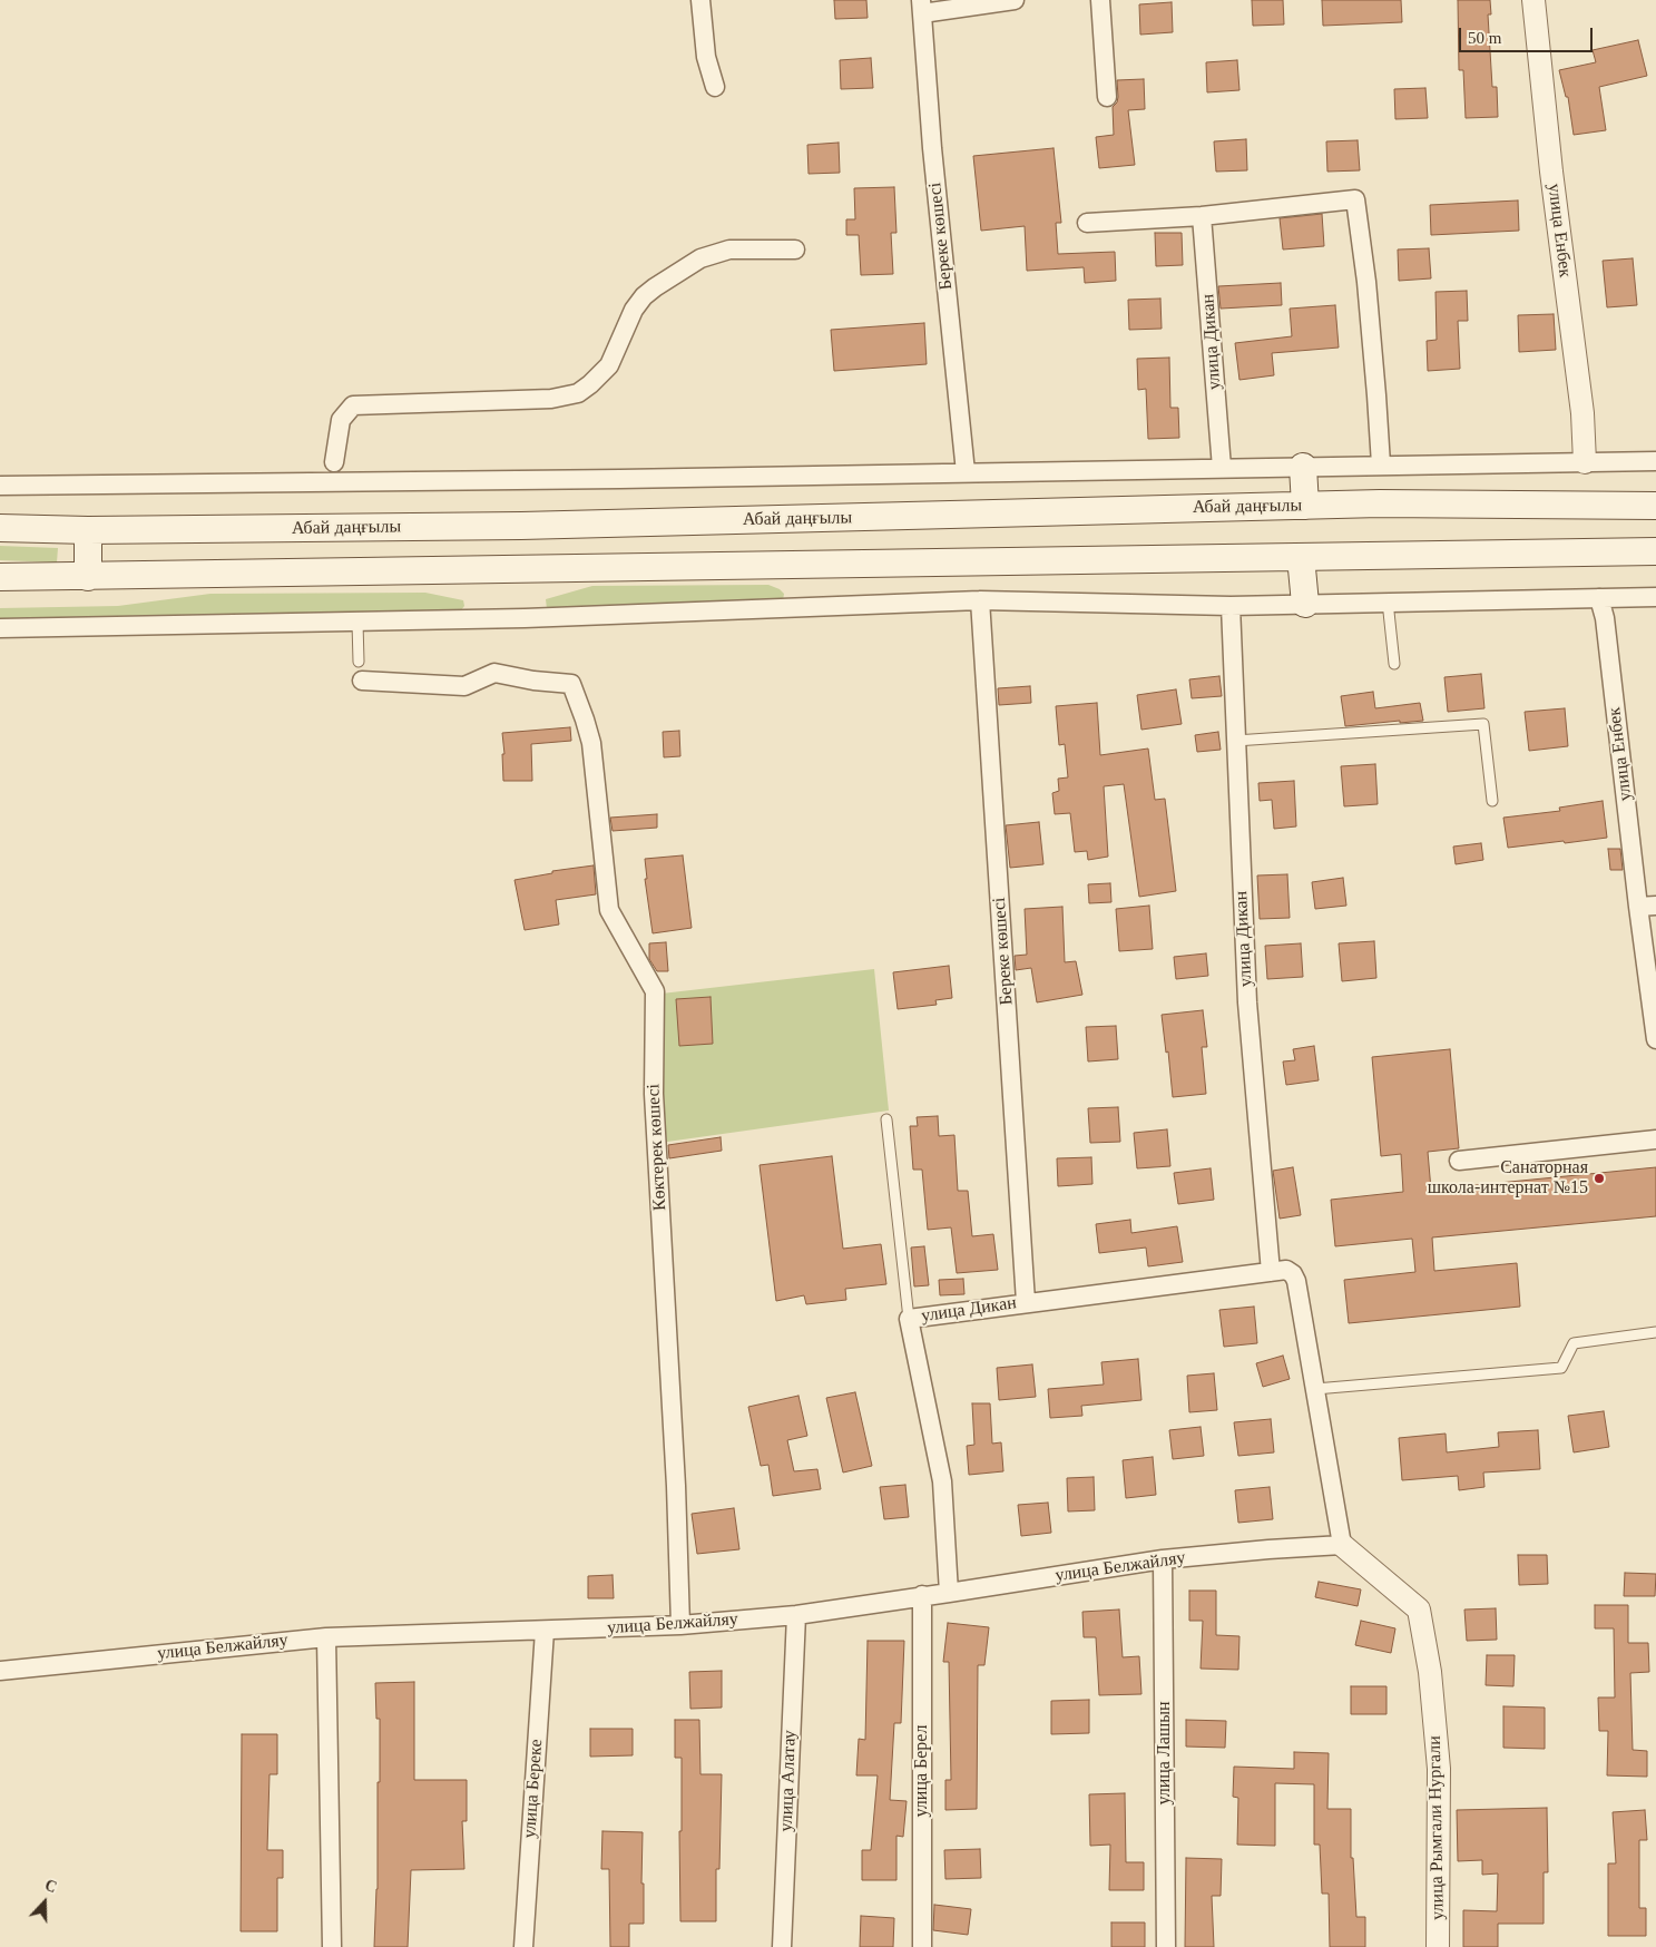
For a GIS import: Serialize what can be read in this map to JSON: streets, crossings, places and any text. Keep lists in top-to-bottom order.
{
  "streets": {
    "main road": ["Абай даңғылы"],
    "street": [
      "улица Енбек",
      "Береке көшесі",
      "улица Дикан",
      "Көктерек көшесі",
      "улица Белжайляу",
      "улица Лашын",
      "улица Берел",
      "улица Алатау",
      "улица Береке",
      "улица Рымгали Нургали"
    ]
  },
  "crossings": [
    ["Береке көшесі", "улица Дикан"],
    ["улица Дикан", "улица Белжайляу"],
    ["улица Дикан", "улица Рымгали Нургали"],
    ["Көктерек көшесі", "улица Белжайляу"],
    ["улица Белжайляу", "улица Лашын"],
    ["улица Белжайляу", "улица Берел"],
    ["улица Белжайляу", "улица Алатау"],
    ["улица Белжайляу", "улица Береке"],
    ["улица Белжайляу", "улица Рымгали Нургали"]
  ],
  "places": ["Санаторная школа-интернат №15"],
  "scale_bar": "50 m",
  "north": "top"
}
